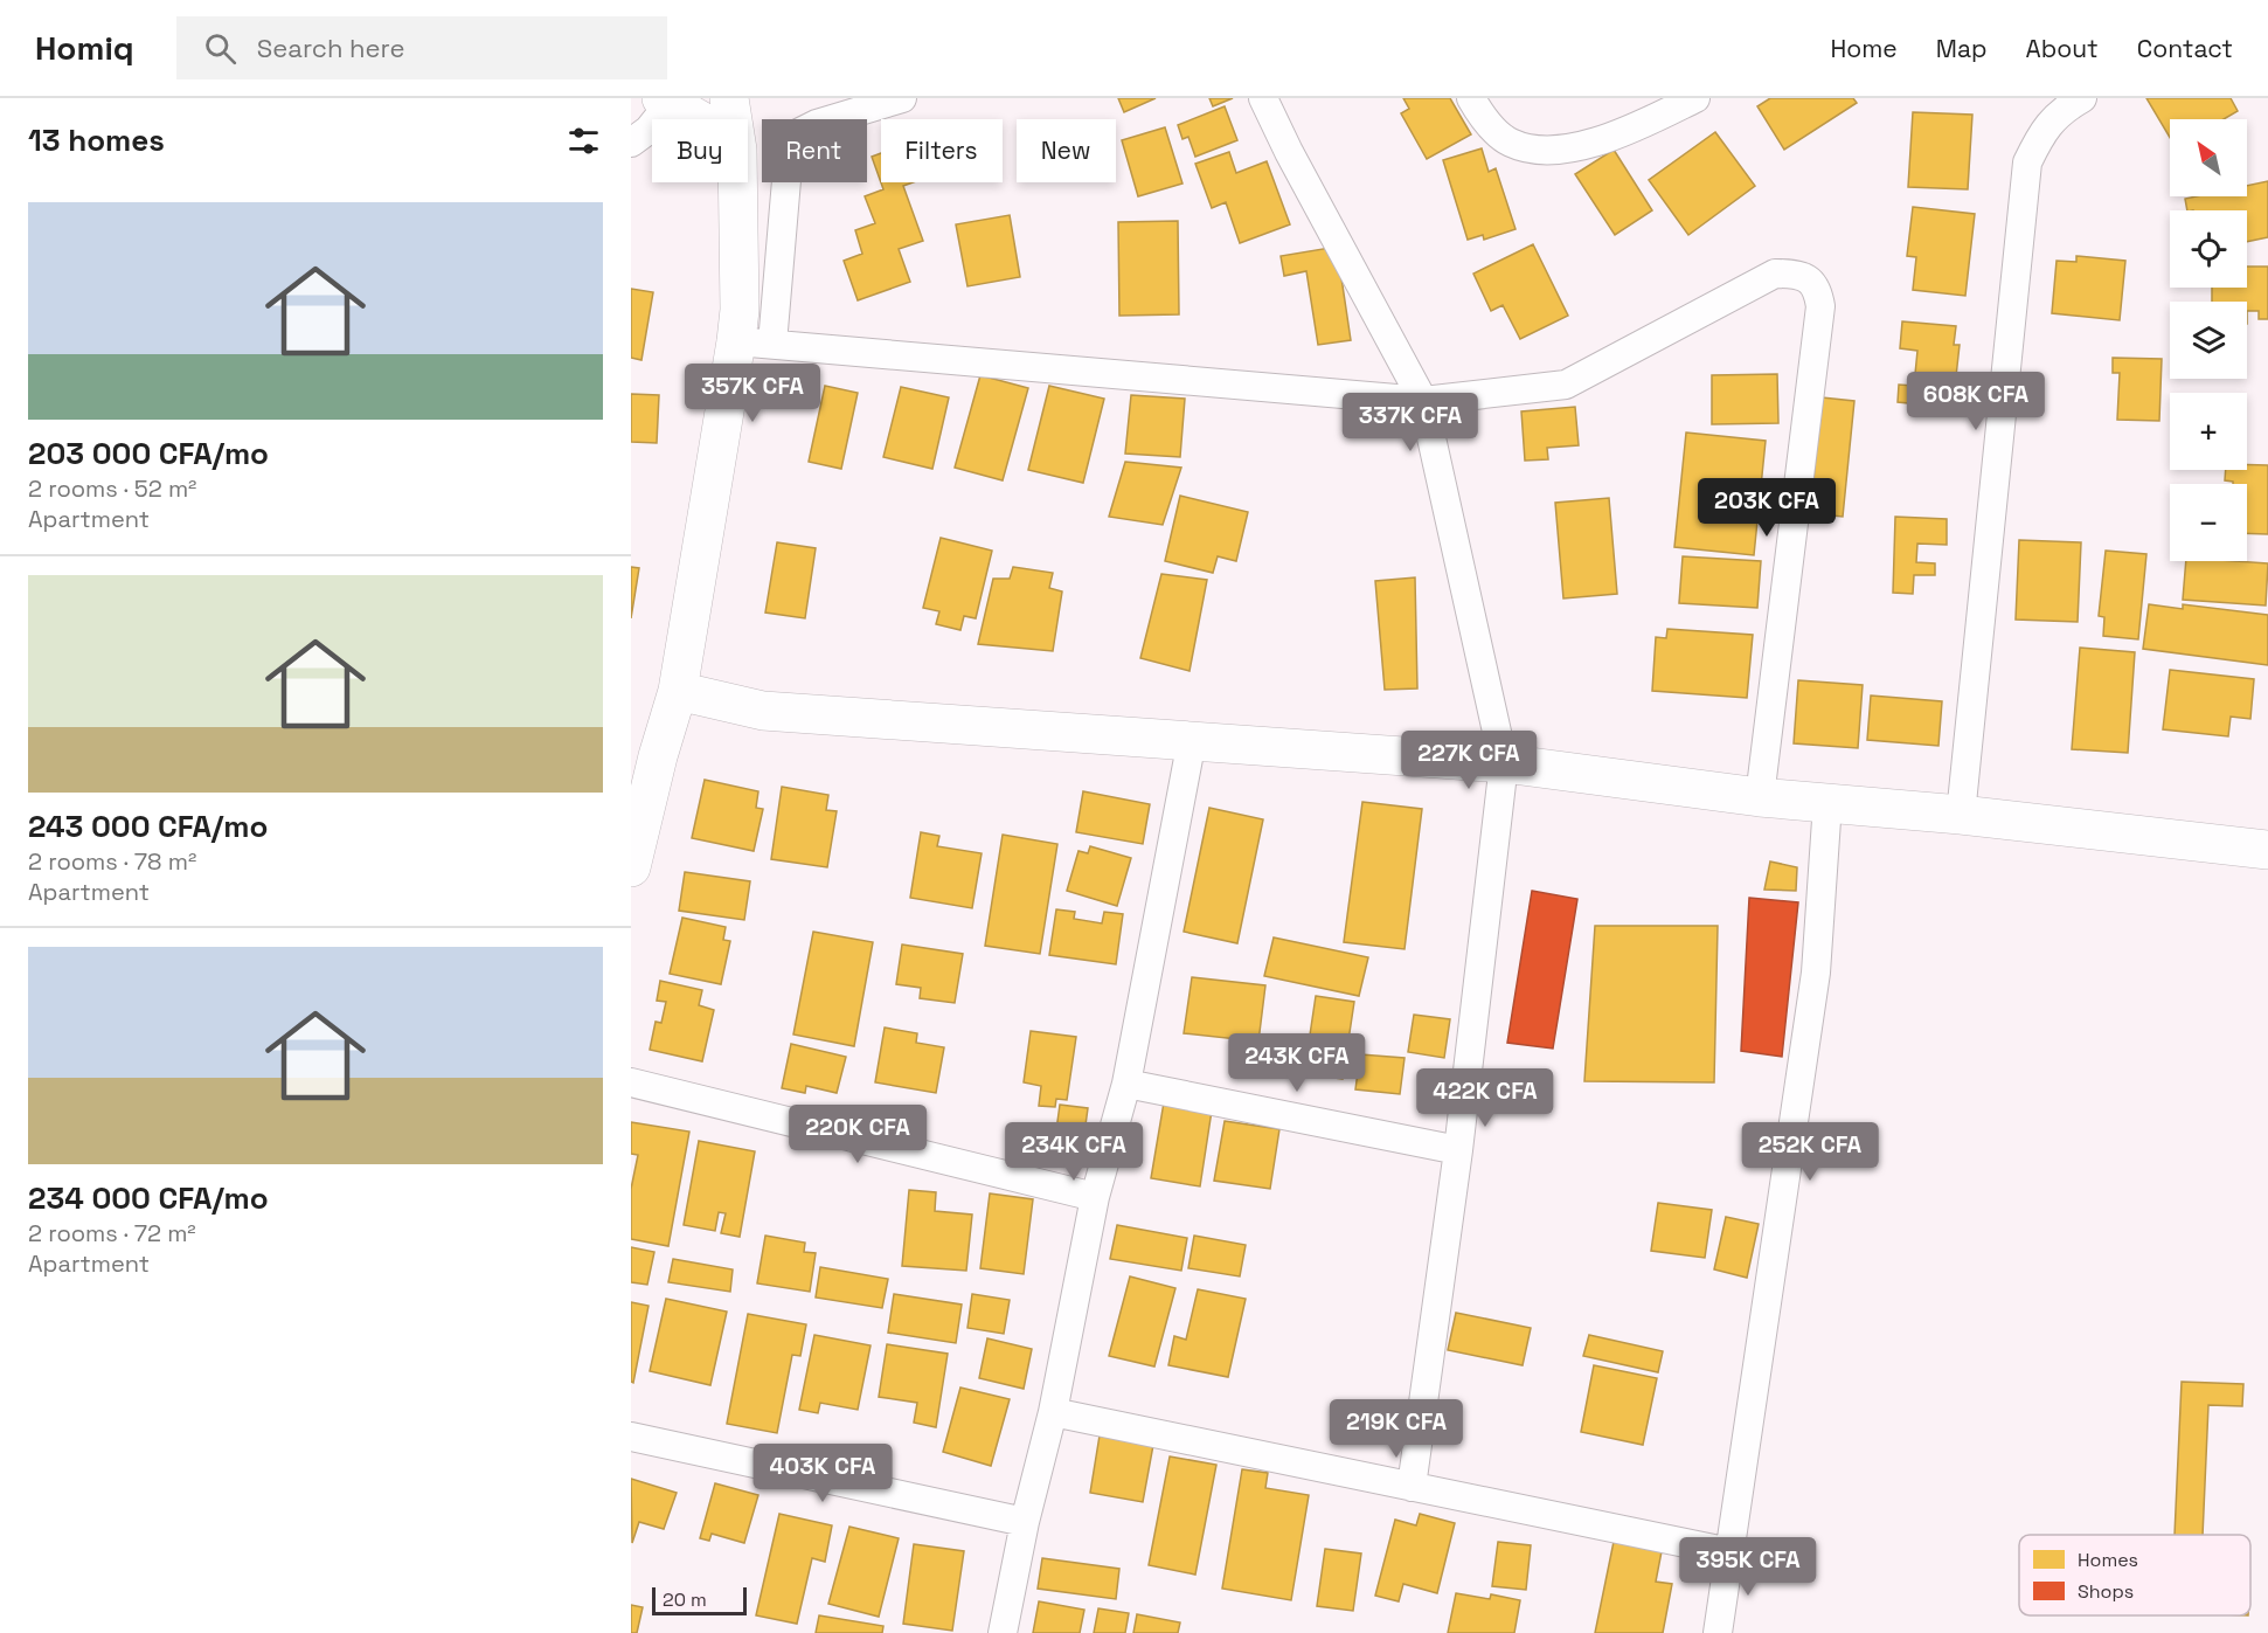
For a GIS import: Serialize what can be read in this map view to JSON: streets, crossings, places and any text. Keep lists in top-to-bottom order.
{
  "legend": ["Homes", "Shops"],
  "scale_bar": "20 m",
  "north": "top left",
  "page": {
    "header": "Homiq",
    "search": "Search here",
    "nav": [
      "Home",
      "Map",
      "About",
      "Contact"
    ],
    "heading": "13 homes",
    "map_buttons": ["+", "−"],
    "chip": [
      "Buy",
      "Rent",
      "Filters",
      "New"
    ],
    "list": [
      {
        "name": "203 000 CFA/mo",
        "note": "2 rooms · 52 m² · Apartment"
      },
      {
        "name": "243 000 CFA/mo",
        "note": "2 rooms · 78 m² · Apartment"
      },
      {
        "name": "234 000 CFA/mo",
        "note": "2 rooms · 72 m² · Apartment"
      }
    ],
    "price": [
      "357K CFA",
      "608K CFA",
      "337K CFA",
      "203K CFA",
      "227K CFA",
      "243K CFA",
      "422K CFA",
      "220K CFA",
      "234K CFA",
      "252K CFA",
      "219K CFA",
      "403K CFA",
      "395K CFA"
    ],
    "scale": "20 m"
  }
}
